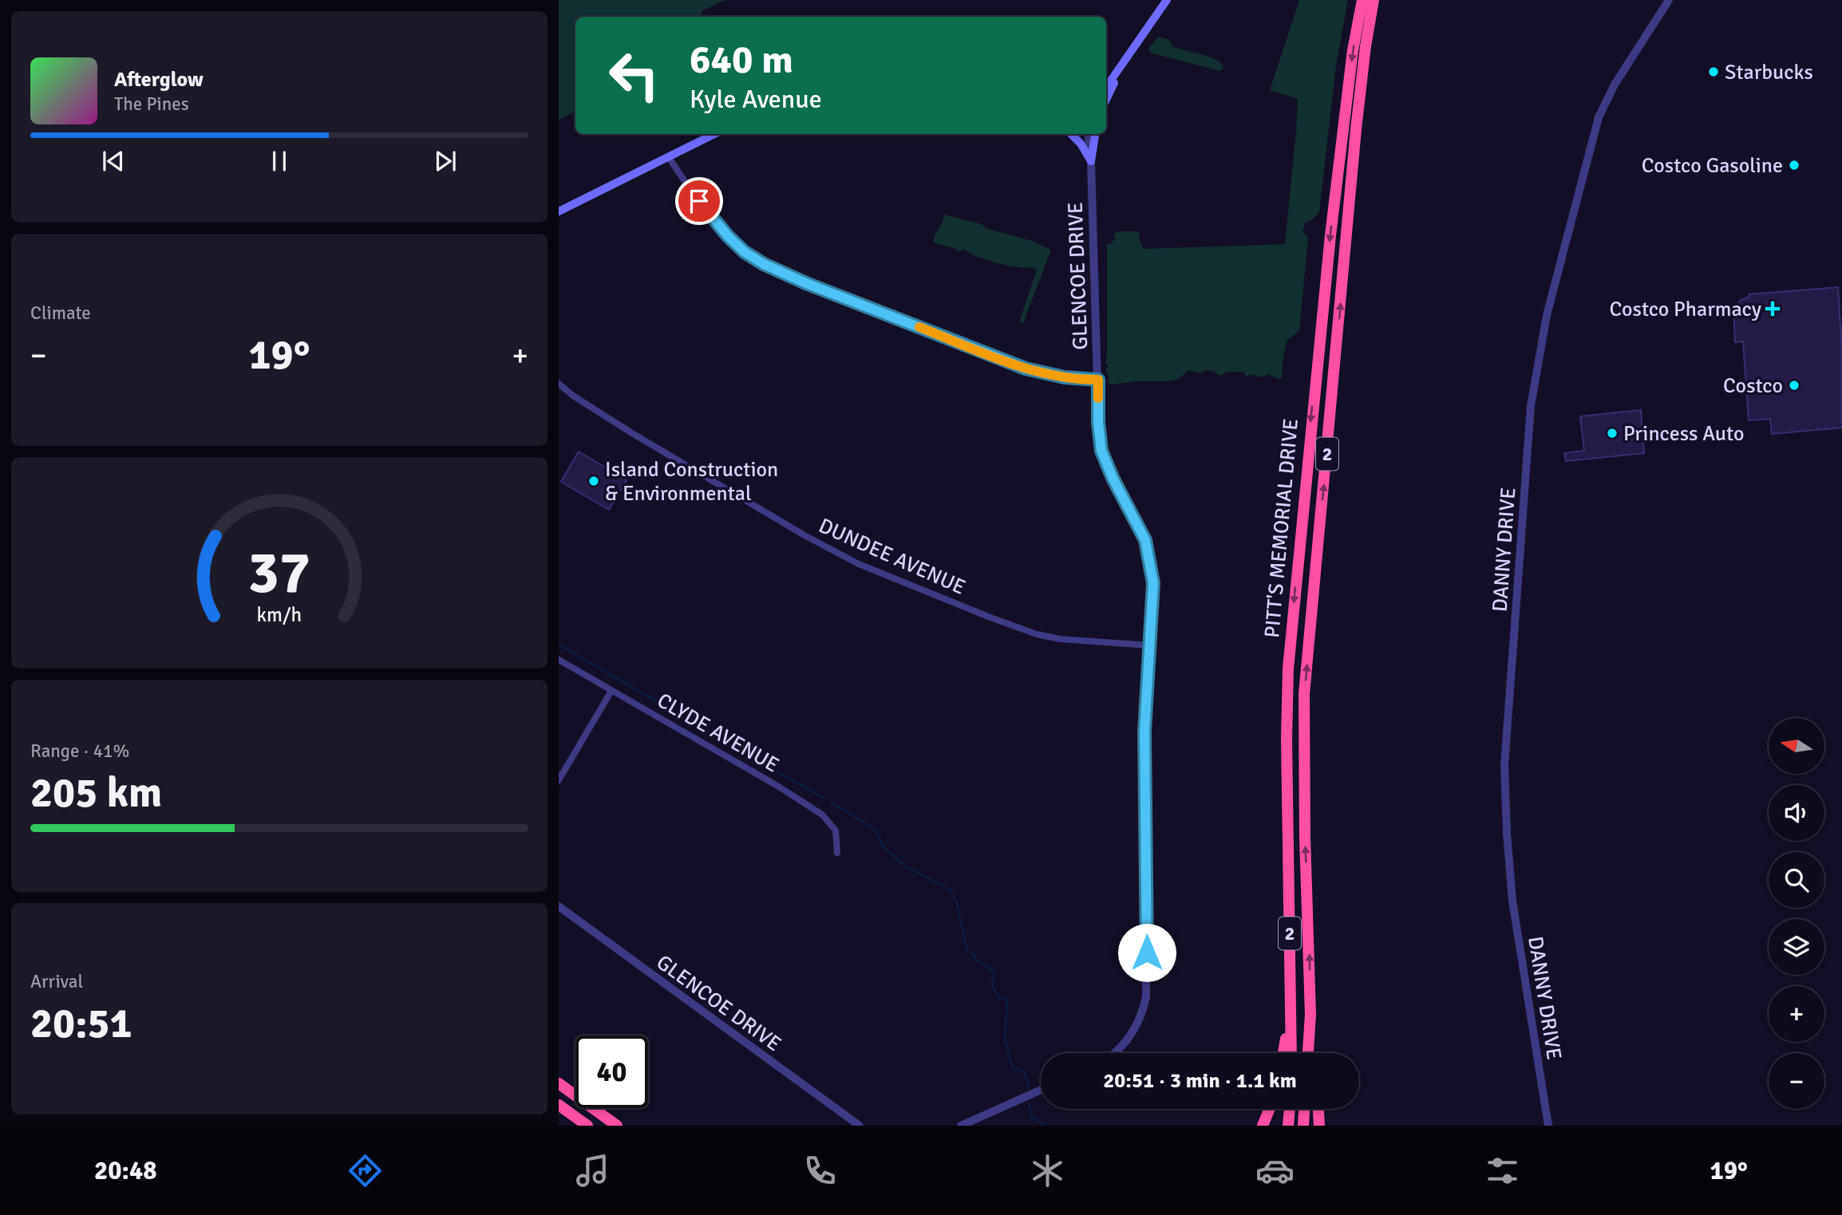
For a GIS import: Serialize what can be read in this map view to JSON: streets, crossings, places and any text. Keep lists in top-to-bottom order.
{
  "streets": {
    "highway": ["2", "PITT'S MEMORIAL DRIVE"],
    "street": [
      "GLENCOE DRIVE",
      "DANNY DRIVE",
      "DUNDEE AVENUE",
      "CLYDE AVENUE"
    ]
  },
  "crossings": [
    ["GLENCOE DRIVE", "DUNDEE AVENUE"]
  ],
  "places": {
    "other": [
      "Starbucks",
      "Costco Gasoline",
      "Costco",
      "Princess Auto",
      "Island Construction & Environmental"
    ],
    "health": ["Costco Pharmacy"]
  },
  "north": "left",
  "page": {
    "turn": ["640 m", "Kyle Avenue"],
    "song": ["Afterglow", "The Pines"],
    "tile": [
      "Climate",
      ["Range · 41%", "205 km"],
      ["Arrival", "20:51"]
    ],
    "heat": ["−", "19°", "+"],
    "map_buttons": ["+", "−"],
    "limit": "40",
    "trip": "20:51 · 3 min · 1.1 km",
    "tabs": ["20:48", "19°"],
    "gauge": ["37", "km/h"]
  }
}
